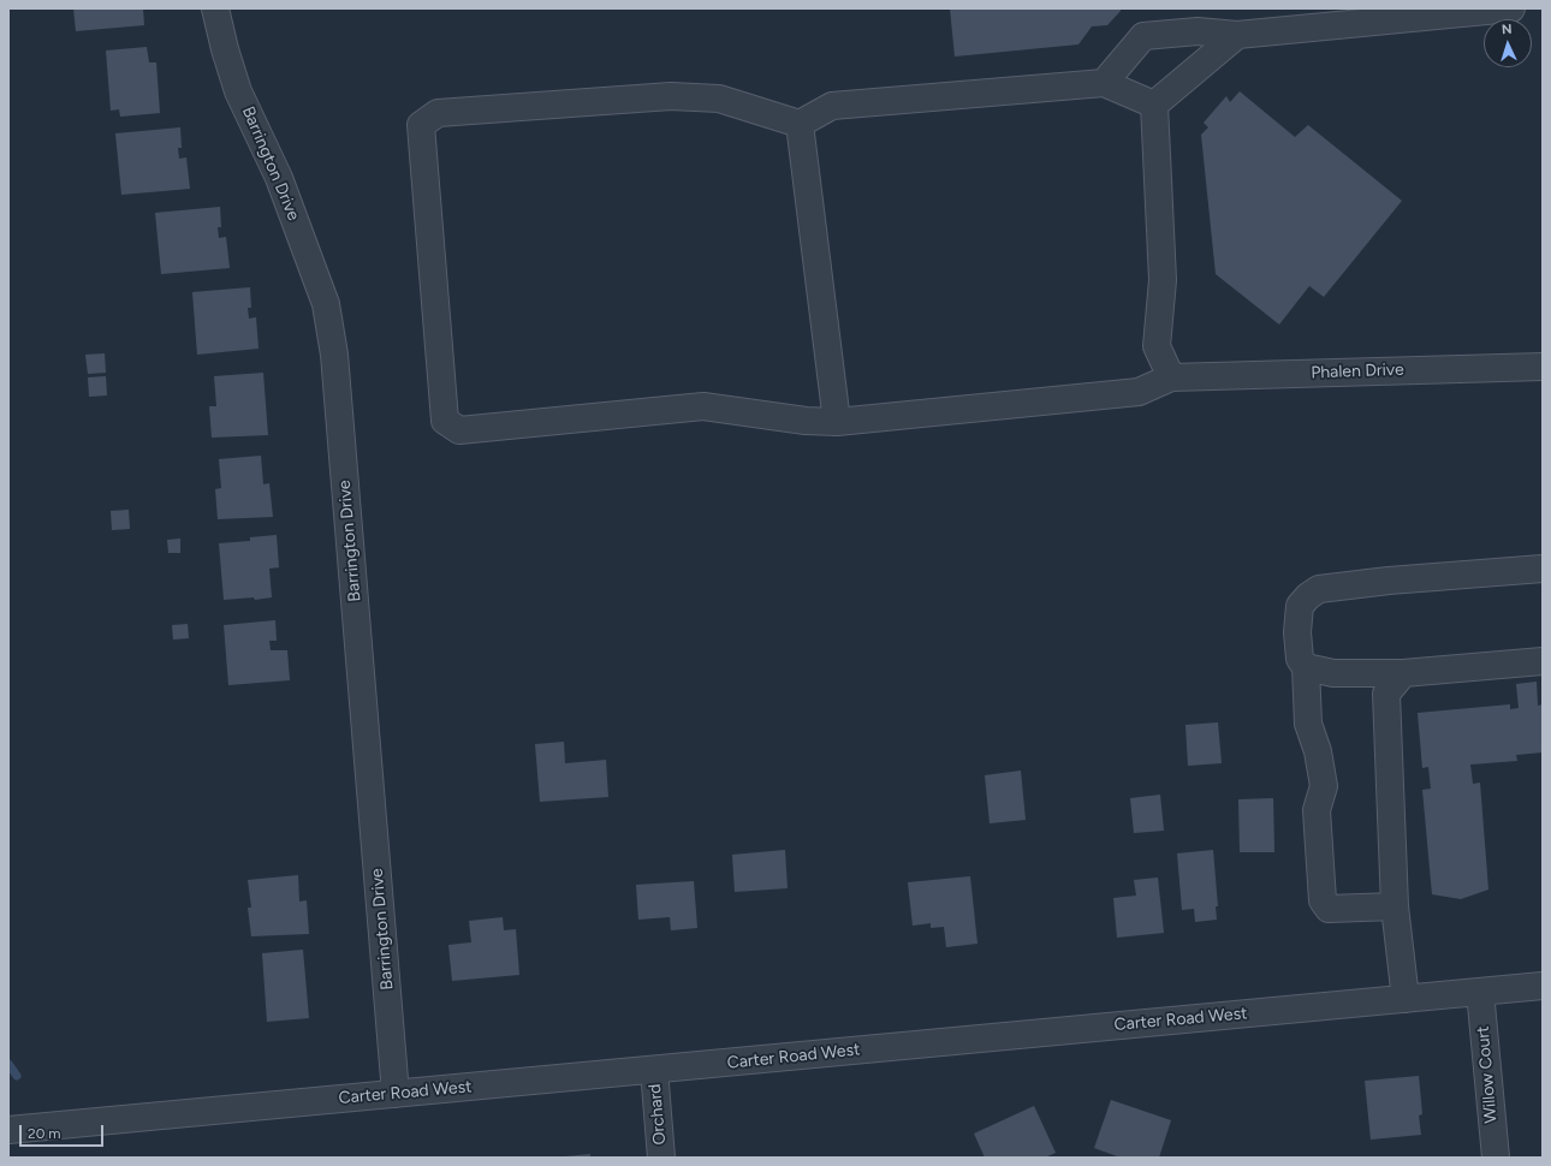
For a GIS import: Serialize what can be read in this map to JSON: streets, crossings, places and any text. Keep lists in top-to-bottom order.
{
  "streets": {
    "street": [
      "Barrington Drive",
      "Phalen Drive",
      "Carter Road West",
      "Willow Court",
      "Orchard"
    ]
  },
  "crossings": [
    ["Barrington Drive", "Carter Road West"],
    ["Carter Road West", "Willow Court"],
    ["Carter Road West", "Orchard"]
  ],
  "scale_bar": "20 m",
  "north": "top"
}
